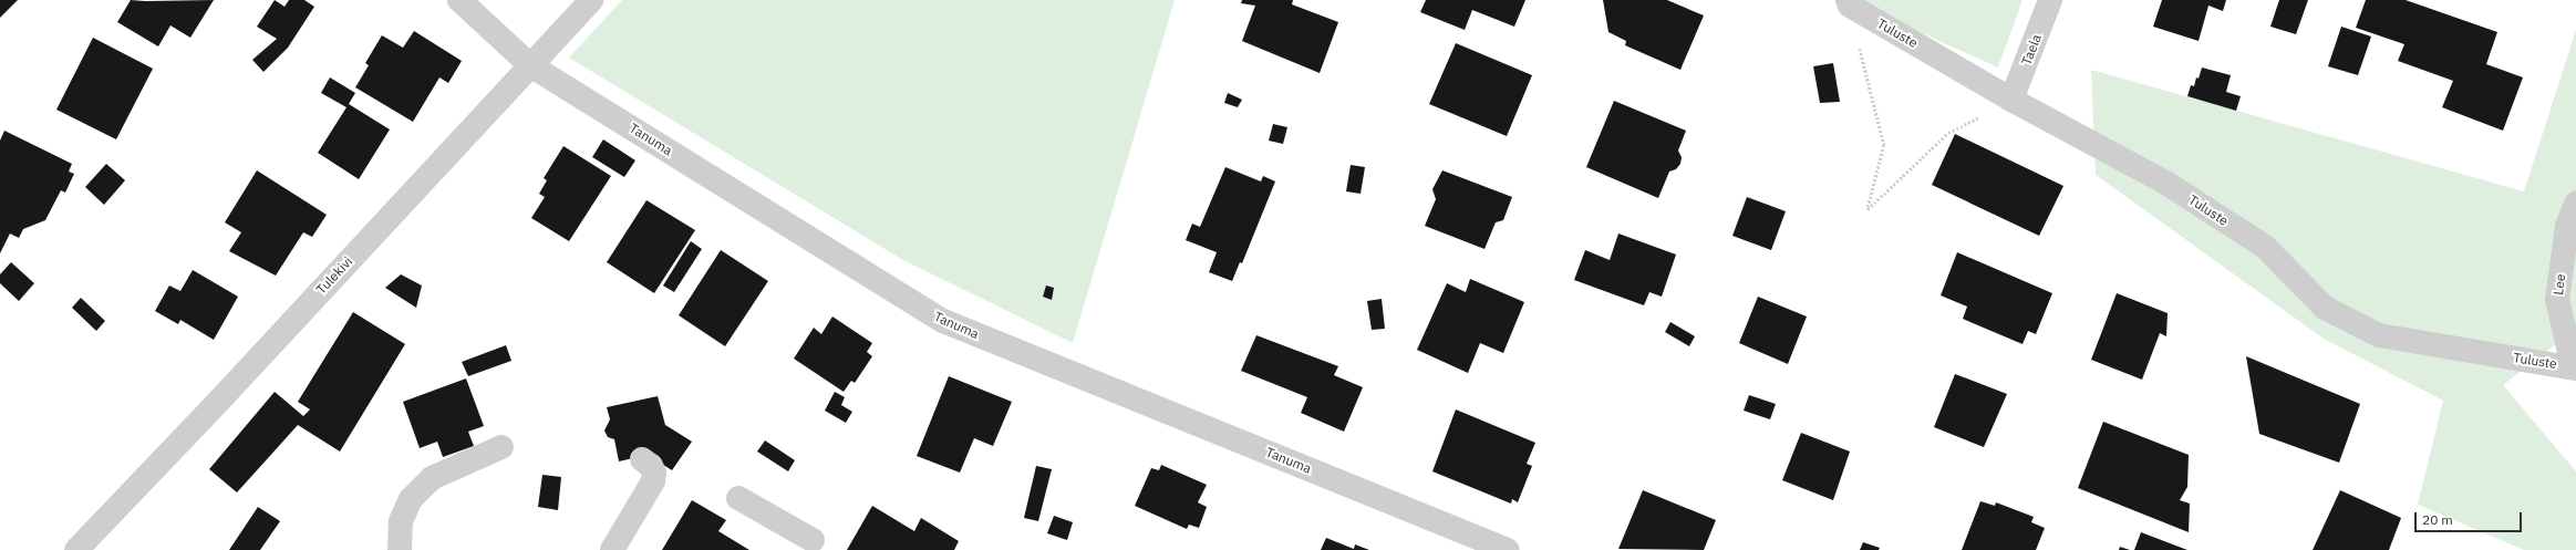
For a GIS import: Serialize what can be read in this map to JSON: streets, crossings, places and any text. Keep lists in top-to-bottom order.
{
  "streets": {
    "street": [
      "Tuluste",
      "Taela",
      "Tanuma",
      "Tulekivi",
      "Lee"
    ]
  },
  "crossings": [
    ["Tuluste", "Taela"],
    ["Tuluste", "Lee"],
    ["Tanuma", "Tulekivi"]
  ],
  "scale_bar": "20 m"
}
